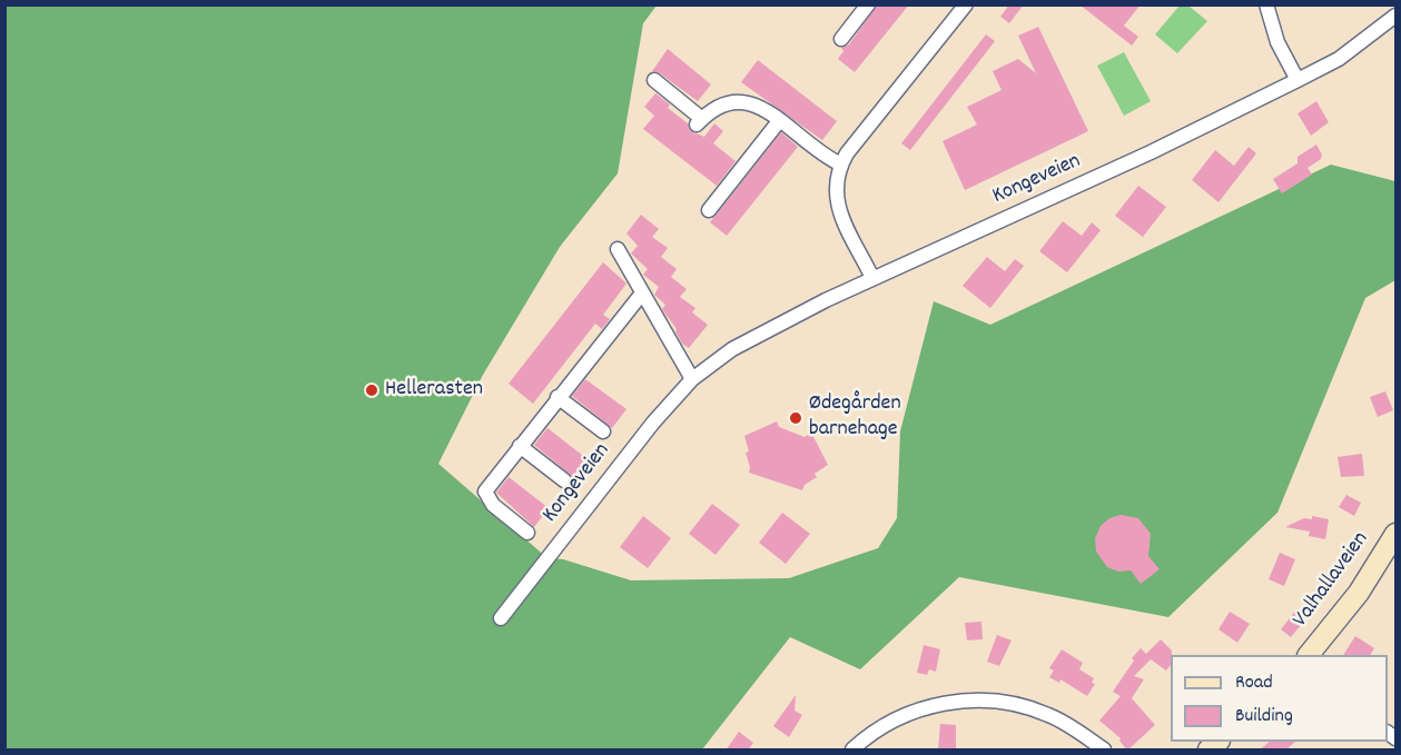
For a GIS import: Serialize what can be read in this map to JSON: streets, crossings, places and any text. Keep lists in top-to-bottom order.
{
  "streets": {
    "street": ["Kongeveien", "Valhallaveien"]
  },
  "places": ["Hellerasten", "Ødegården barnehage"],
  "legend": ["Road", "Building"]
}
